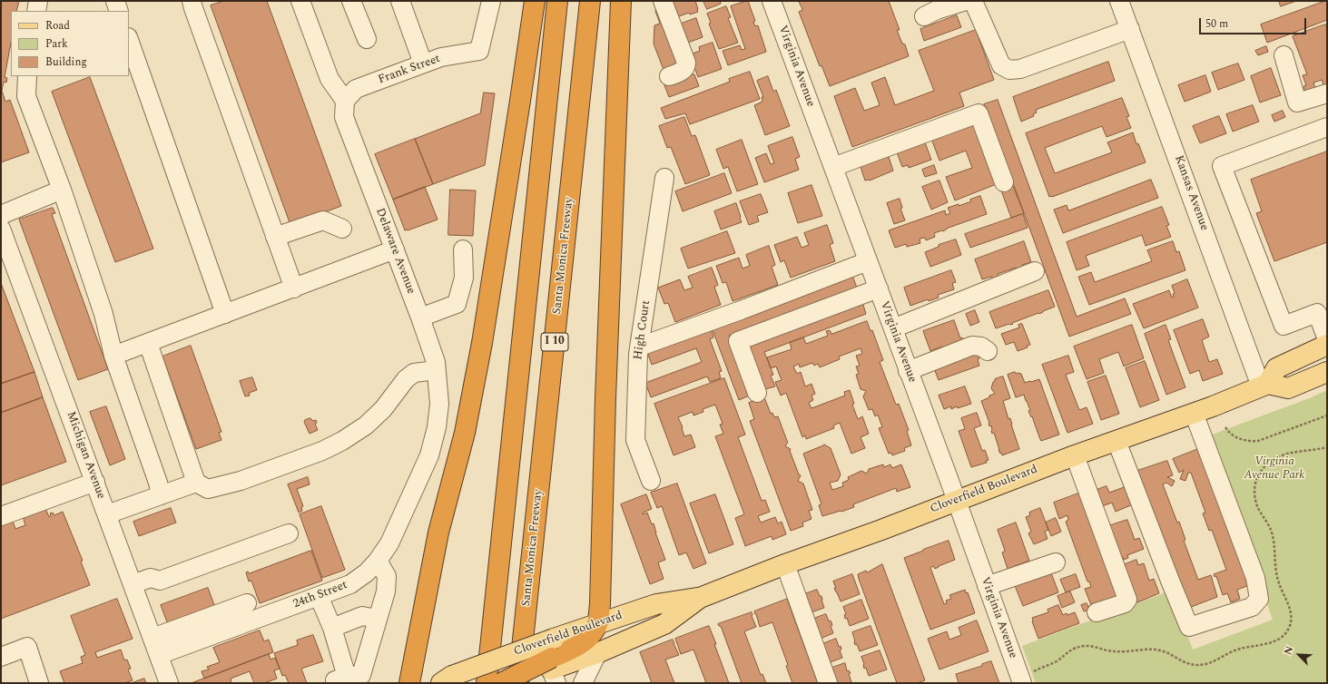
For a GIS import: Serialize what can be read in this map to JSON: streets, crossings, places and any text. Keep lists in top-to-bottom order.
{
  "streets": {
    "highway": ["Santa Monica Freeway", "I 10"],
    "main road": ["Cloverfield Boulevard"],
    "street": [
      "Virginia Avenue",
      "Frank Street",
      "Kansas Avenue",
      "Delaware Avenue",
      "High Court",
      "Michigan Avenue",
      "24th Street"
    ]
  },
  "crossings": [
    ["Virginia Avenue", "Cloverfield Boulevard"],
    ["Frank Street", "Delaware Avenue"],
    ["Kansas Avenue", "Cloverfield Boulevard"],
    ["Delaware Avenue", "24th Street"],
    ["Michigan Avenue", "24th Street"]
  ],
  "parks": ["Virginia Avenue Park"],
  "legend": ["Road", "Park", "Building"],
  "scale_bar": "50 m",
  "north": "top left"
}
